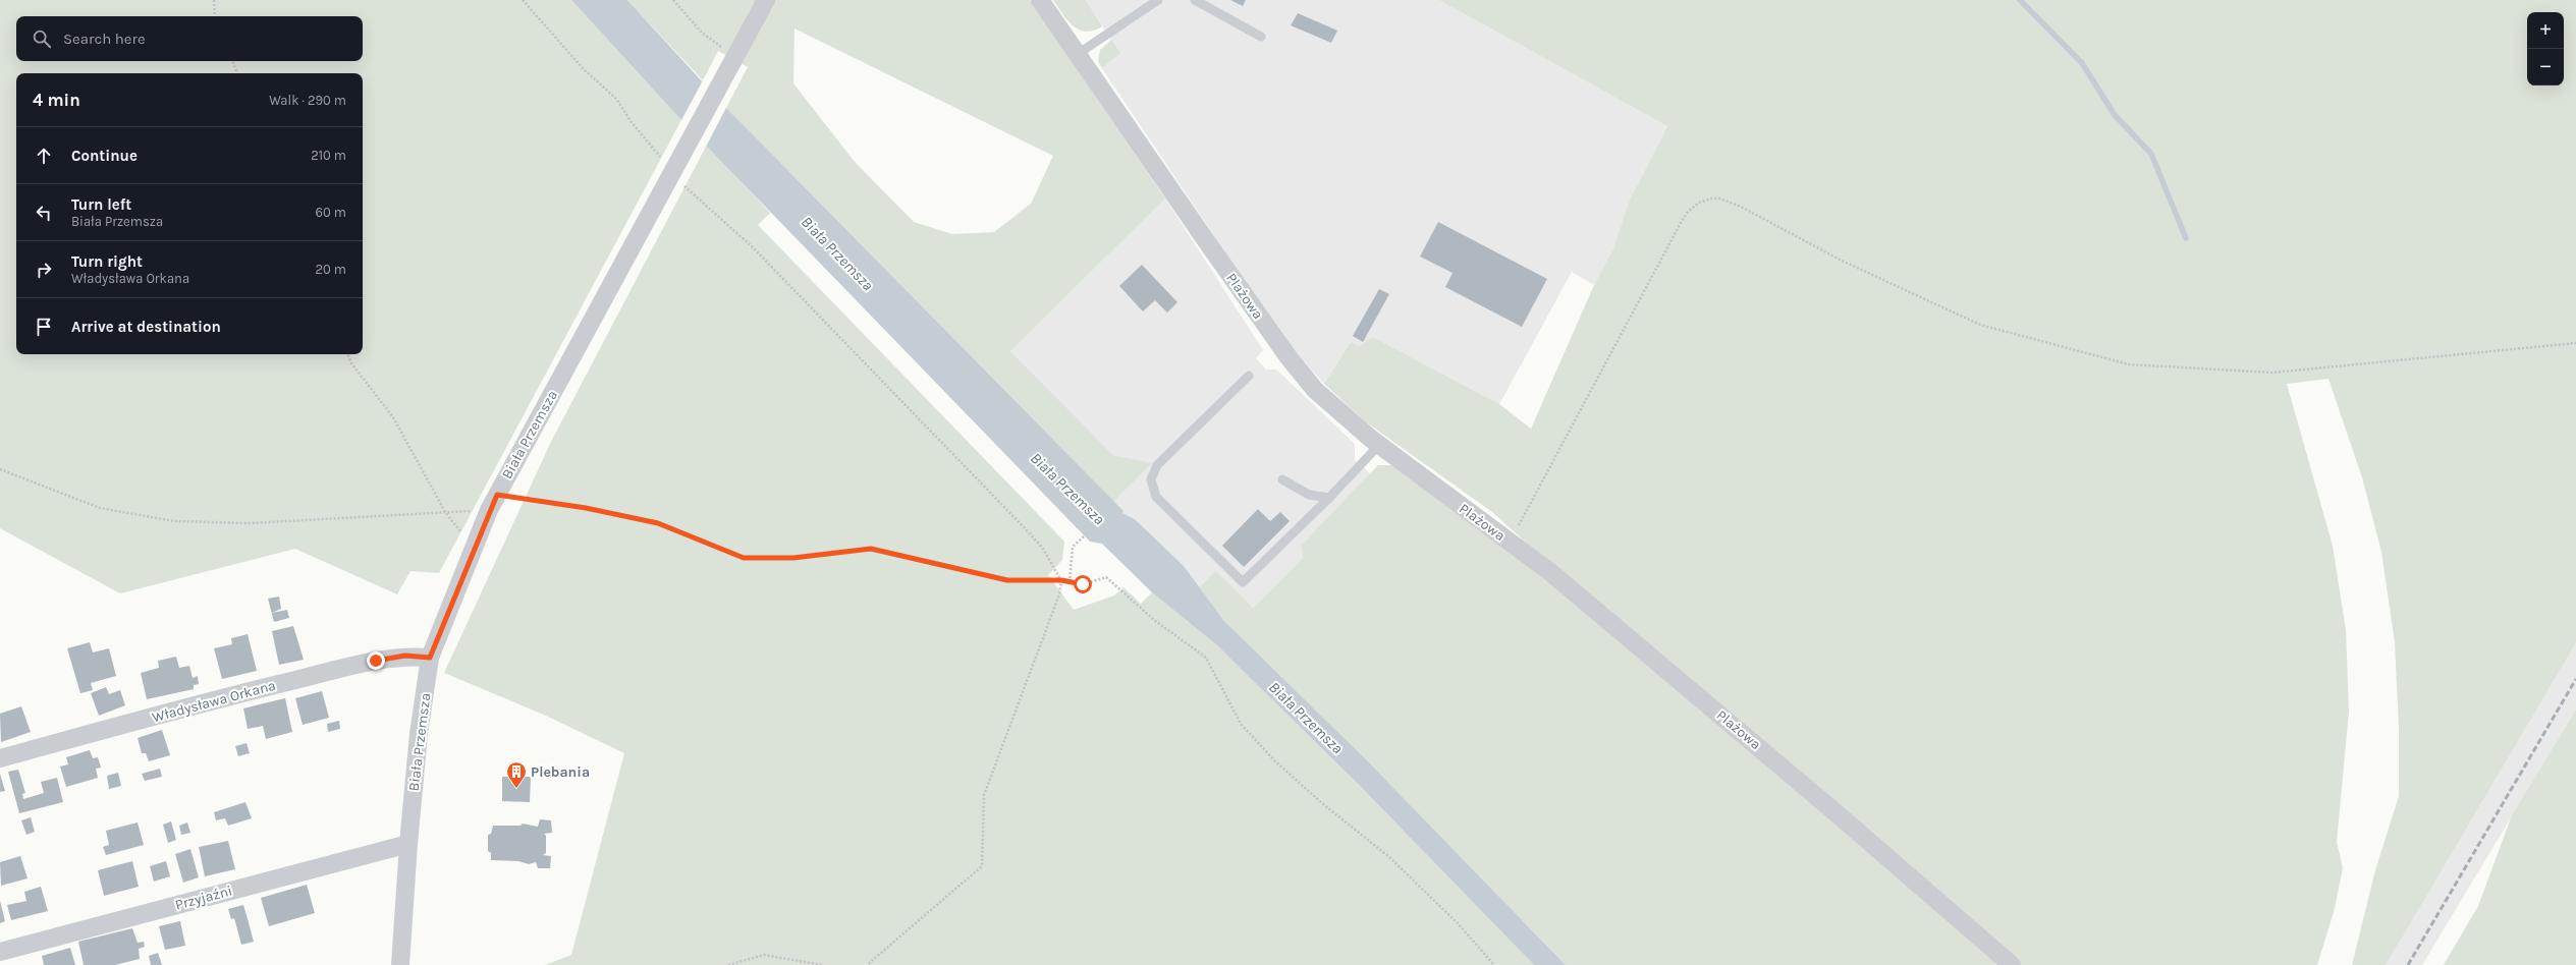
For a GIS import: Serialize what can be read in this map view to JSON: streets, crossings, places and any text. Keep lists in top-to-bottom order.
{
  "streets": {
    "street": [
      "Plażowa",
      "Biała Przemsza",
      "Władysława Orkana",
      "Przyjaźni"
    ]
  },
  "crossings": [
    ["Biała Przemsza", "Władysława Orkana"],
    ["Biała Przemsza", "Przyjaźni"]
  ],
  "water": ["Biała Przemsza"],
  "places": {
    "building": ["Plebania"]
  },
  "page": {
    "map_buttons": ["+", "−"],
    "search": "Search here",
    "heading": ["4 min", "Walk · 290 m"],
    "list": [
      ["Continue", "210 m"],
      ["Turn left", "Biała Przemsza", "60 m"],
      ["Turn right", "Władysława Orkana", "20 m"],
      "Arrive at destination"
    ]
  }
}
